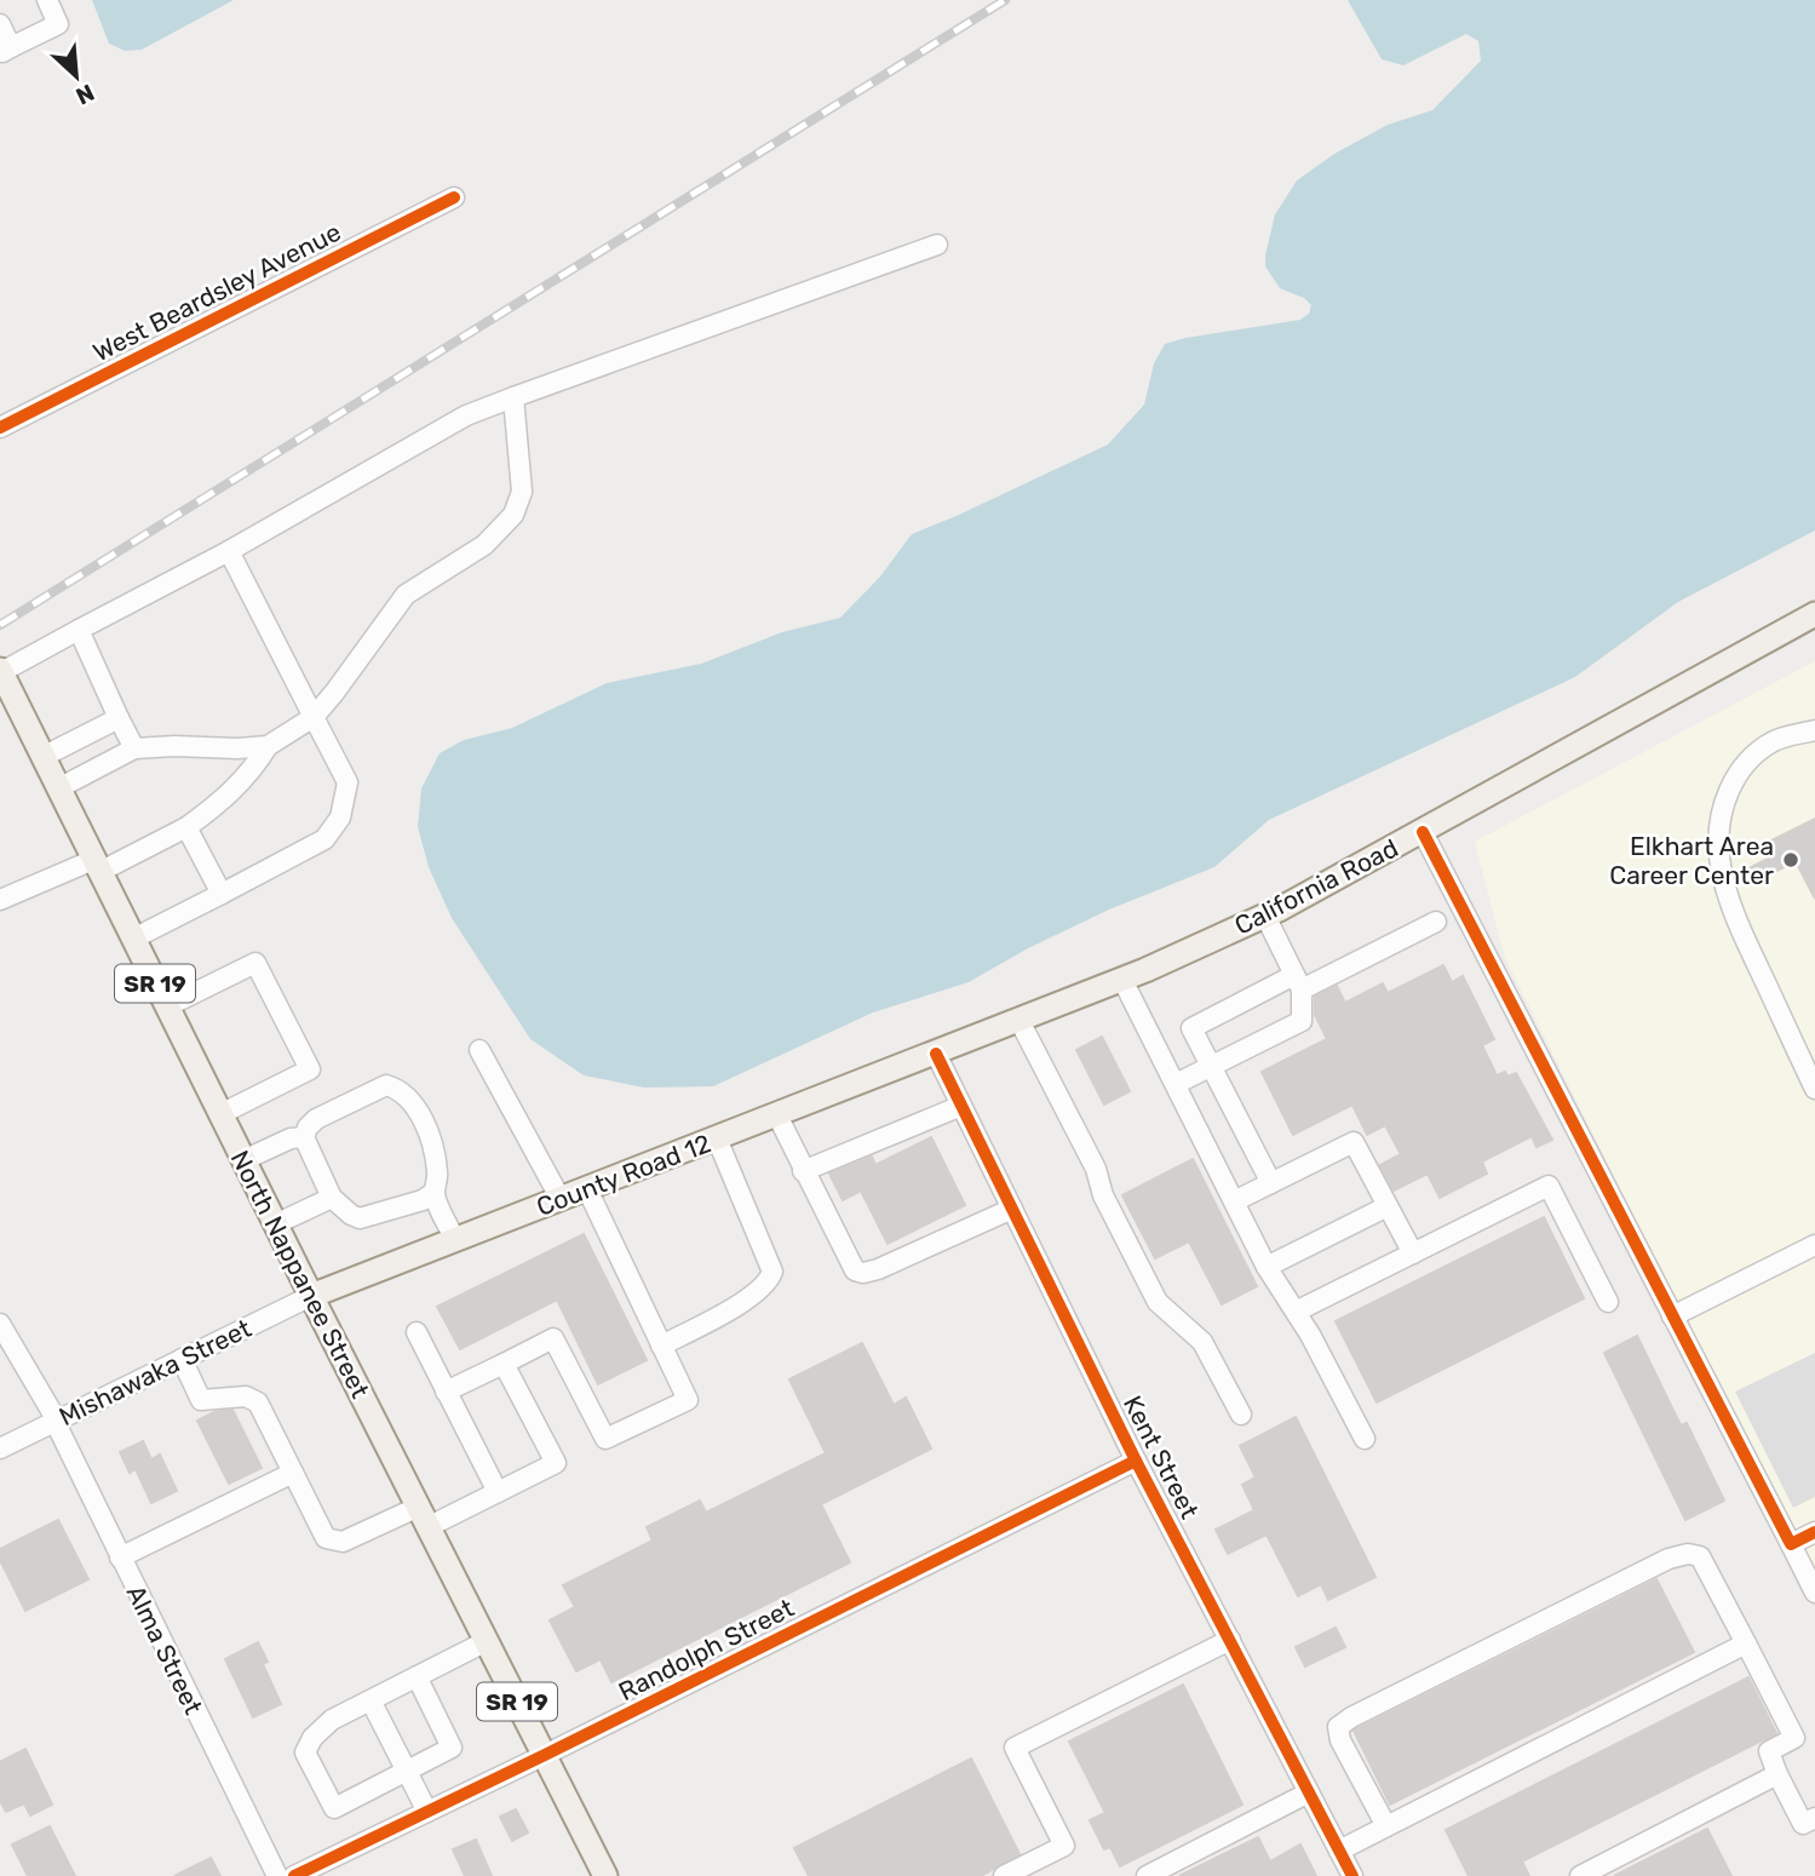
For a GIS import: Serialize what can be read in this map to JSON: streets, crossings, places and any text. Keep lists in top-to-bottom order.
{
  "streets": {
    "main road": [
      "California Road",
      "SR 19",
      "County Road 12",
      "North Nappanee Street"
    ],
    "street": [
      "West Beardsley Avenue",
      "Mishawaka Street",
      "Kent Street",
      "Alma Street",
      "Randolph Street"
    ]
  },
  "crossings": [
    ["California Road", "County Road 12"],
    ["California Road", "Kent Street"],
    ["County Road 12", "North Nappanee Street"],
    ["County Road 12", "Mishawaka Street"],
    ["County Road 12", "Kent Street"],
    ["North Nappanee Street", "Mishawaka Street"],
    ["North Nappanee Street", "Randolph Street"],
    ["Mishawaka Street", "Alma Street"],
    ["Kent Street", "Randolph Street"]
  ],
  "places": ["Elkhart Area Career Center"],
  "north": "bottom right"
}
